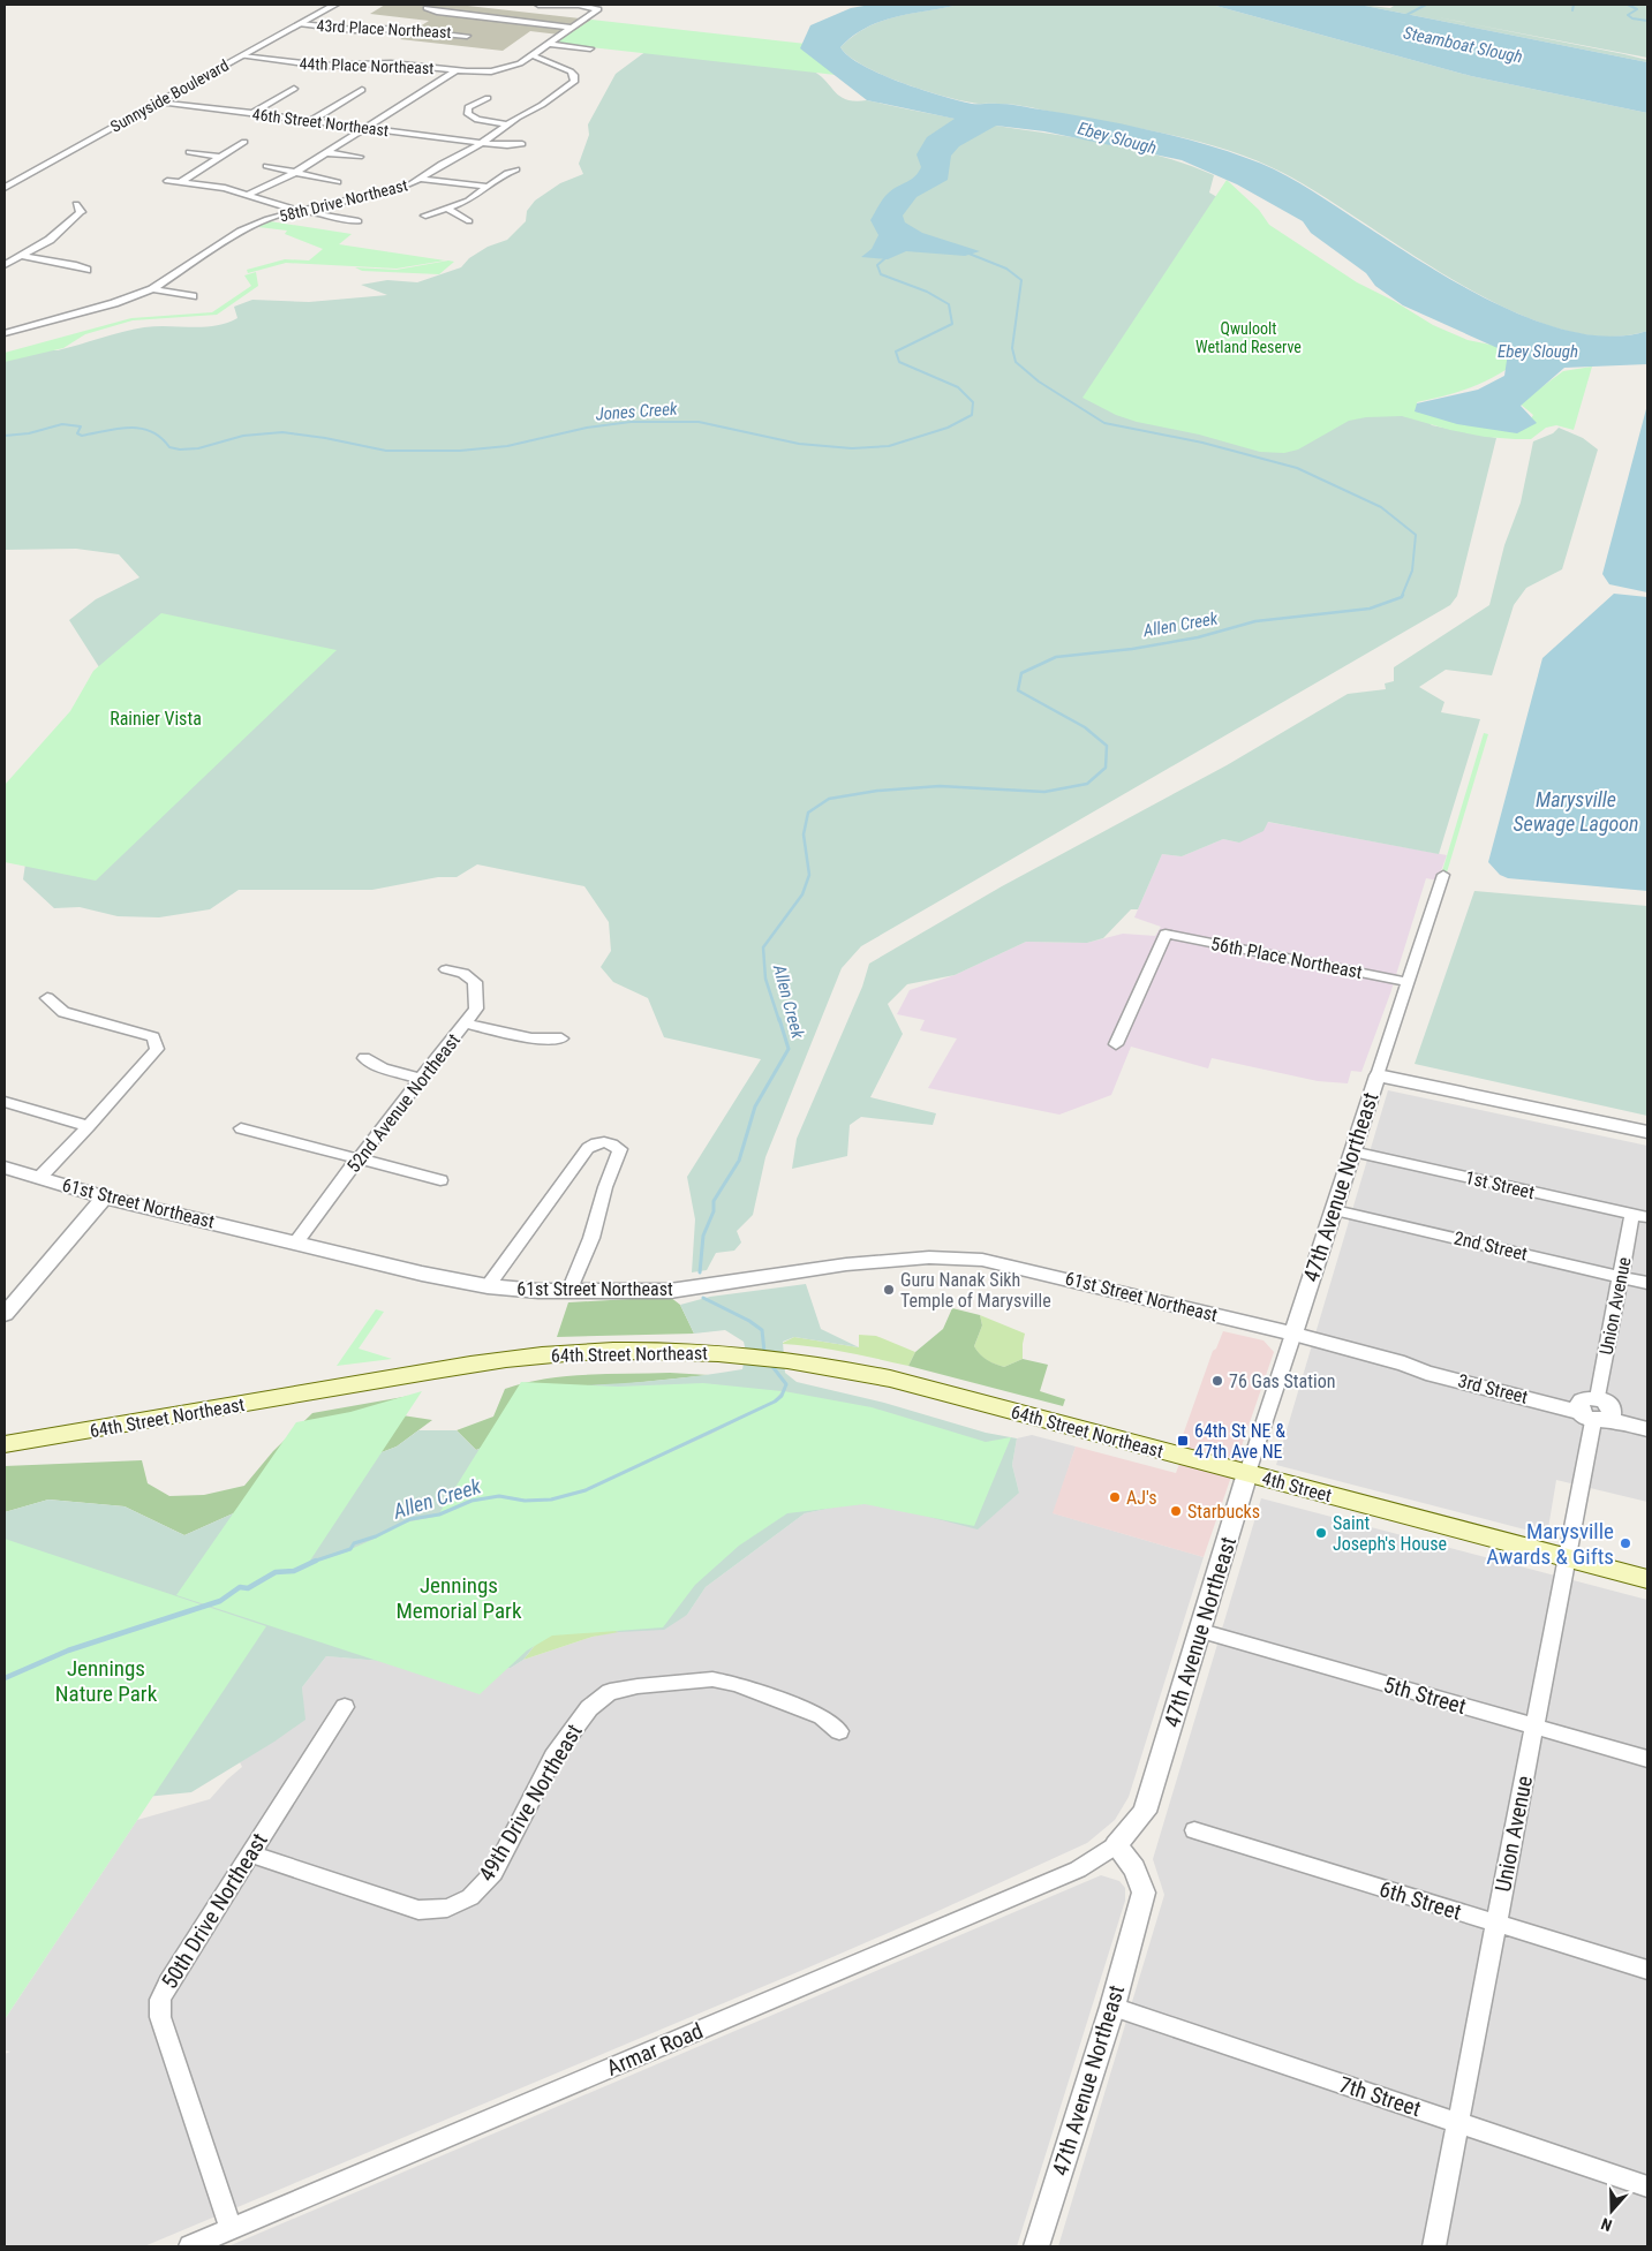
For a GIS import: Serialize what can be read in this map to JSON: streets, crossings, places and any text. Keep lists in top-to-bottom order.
{
  "streets": {
    "main road": ["64th Street Northeast", "4th Street"],
    "street": [
      "43rd Place Northeast",
      "44th Place Northeast",
      "Sunnyside Boulevard",
      "46th Street Northeast",
      "58th Drive Northeast",
      "56th Place Northeast",
      "52nd Avenue Northeast",
      "1st Street",
      "47th Avenue Northeast",
      "61st Street Northeast",
      "2nd Street",
      "Union Avenue",
      "3rd Street",
      "5th Street",
      "49th Drive Northeast",
      "6th Street",
      "50th Drive Northeast",
      "Armar Road",
      "7th Street"
    ]
  },
  "crossings": [
    ["43rd Place Northeast", "Sunnyside Boulevard"],
    ["44th Place Northeast", "Sunnyside Boulevard"],
    ["44th Place Northeast", "58th Drive Northeast"],
    ["Sunnyside Boulevard", "46th Street Northeast"],
    ["46th Street Northeast", "58th Drive Northeast"],
    ["56th Place Northeast", "47th Avenue Northeast"],
    ["52nd Avenue Northeast", "61st Street Northeast"],
    ["1st Street", "47th Avenue Northeast"],
    ["1st Street", "Union Avenue"],
    ["47th Avenue Northeast", "61st Street Northeast"],
    ["47th Avenue Northeast", "2nd Street"],
    ["47th Avenue Northeast", "64th Street Northeast"],
    ["47th Avenue Northeast", "3rd Street"],
    ["47th Avenue Northeast", "4th Street"],
    ["47th Avenue Northeast", "5th Street"],
    ["47th Avenue Northeast", "Armar Road"],
    ["47th Avenue Northeast", "7th Street"],
    ["61st Street Northeast", "3rd Street"],
    ["2nd Street", "Union Avenue"],
    ["Union Avenue", "3rd Street"],
    ["Union Avenue", "4th Street"],
    ["Union Avenue", "5th Street"],
    ["Union Avenue", "6th Street"],
    ["Union Avenue", "7th Street"],
    ["64th Street Northeast", "4th Street"],
    ["49th Drive Northeast", "50th Drive Northeast"],
    ["50th Drive Northeast", "Armar Road"]
  ],
  "water": [
    "Steamboat Slough",
    "Ebey Slough",
    "Jones Creek",
    "Allen Creek",
    "Marysville Sewage Lagoon"
  ],
  "parks": [
    "Qwuloolt Wetland Reserve",
    "Rainier Vista",
    "Jennings Memorial Park",
    "Jennings Nature Park"
  ],
  "places": {
    "other": [
      "Guru Nanak Sikh Temple of Marysville",
      "76 Gas Station",
      "AJ's",
      "Starbucks",
      "Saint Joseph's House",
      "Marysville Awards & Gifts"
    ],
    "transit": ["64th St NE & 47th Ave NE"]
  },
  "north": "bottom"
}
